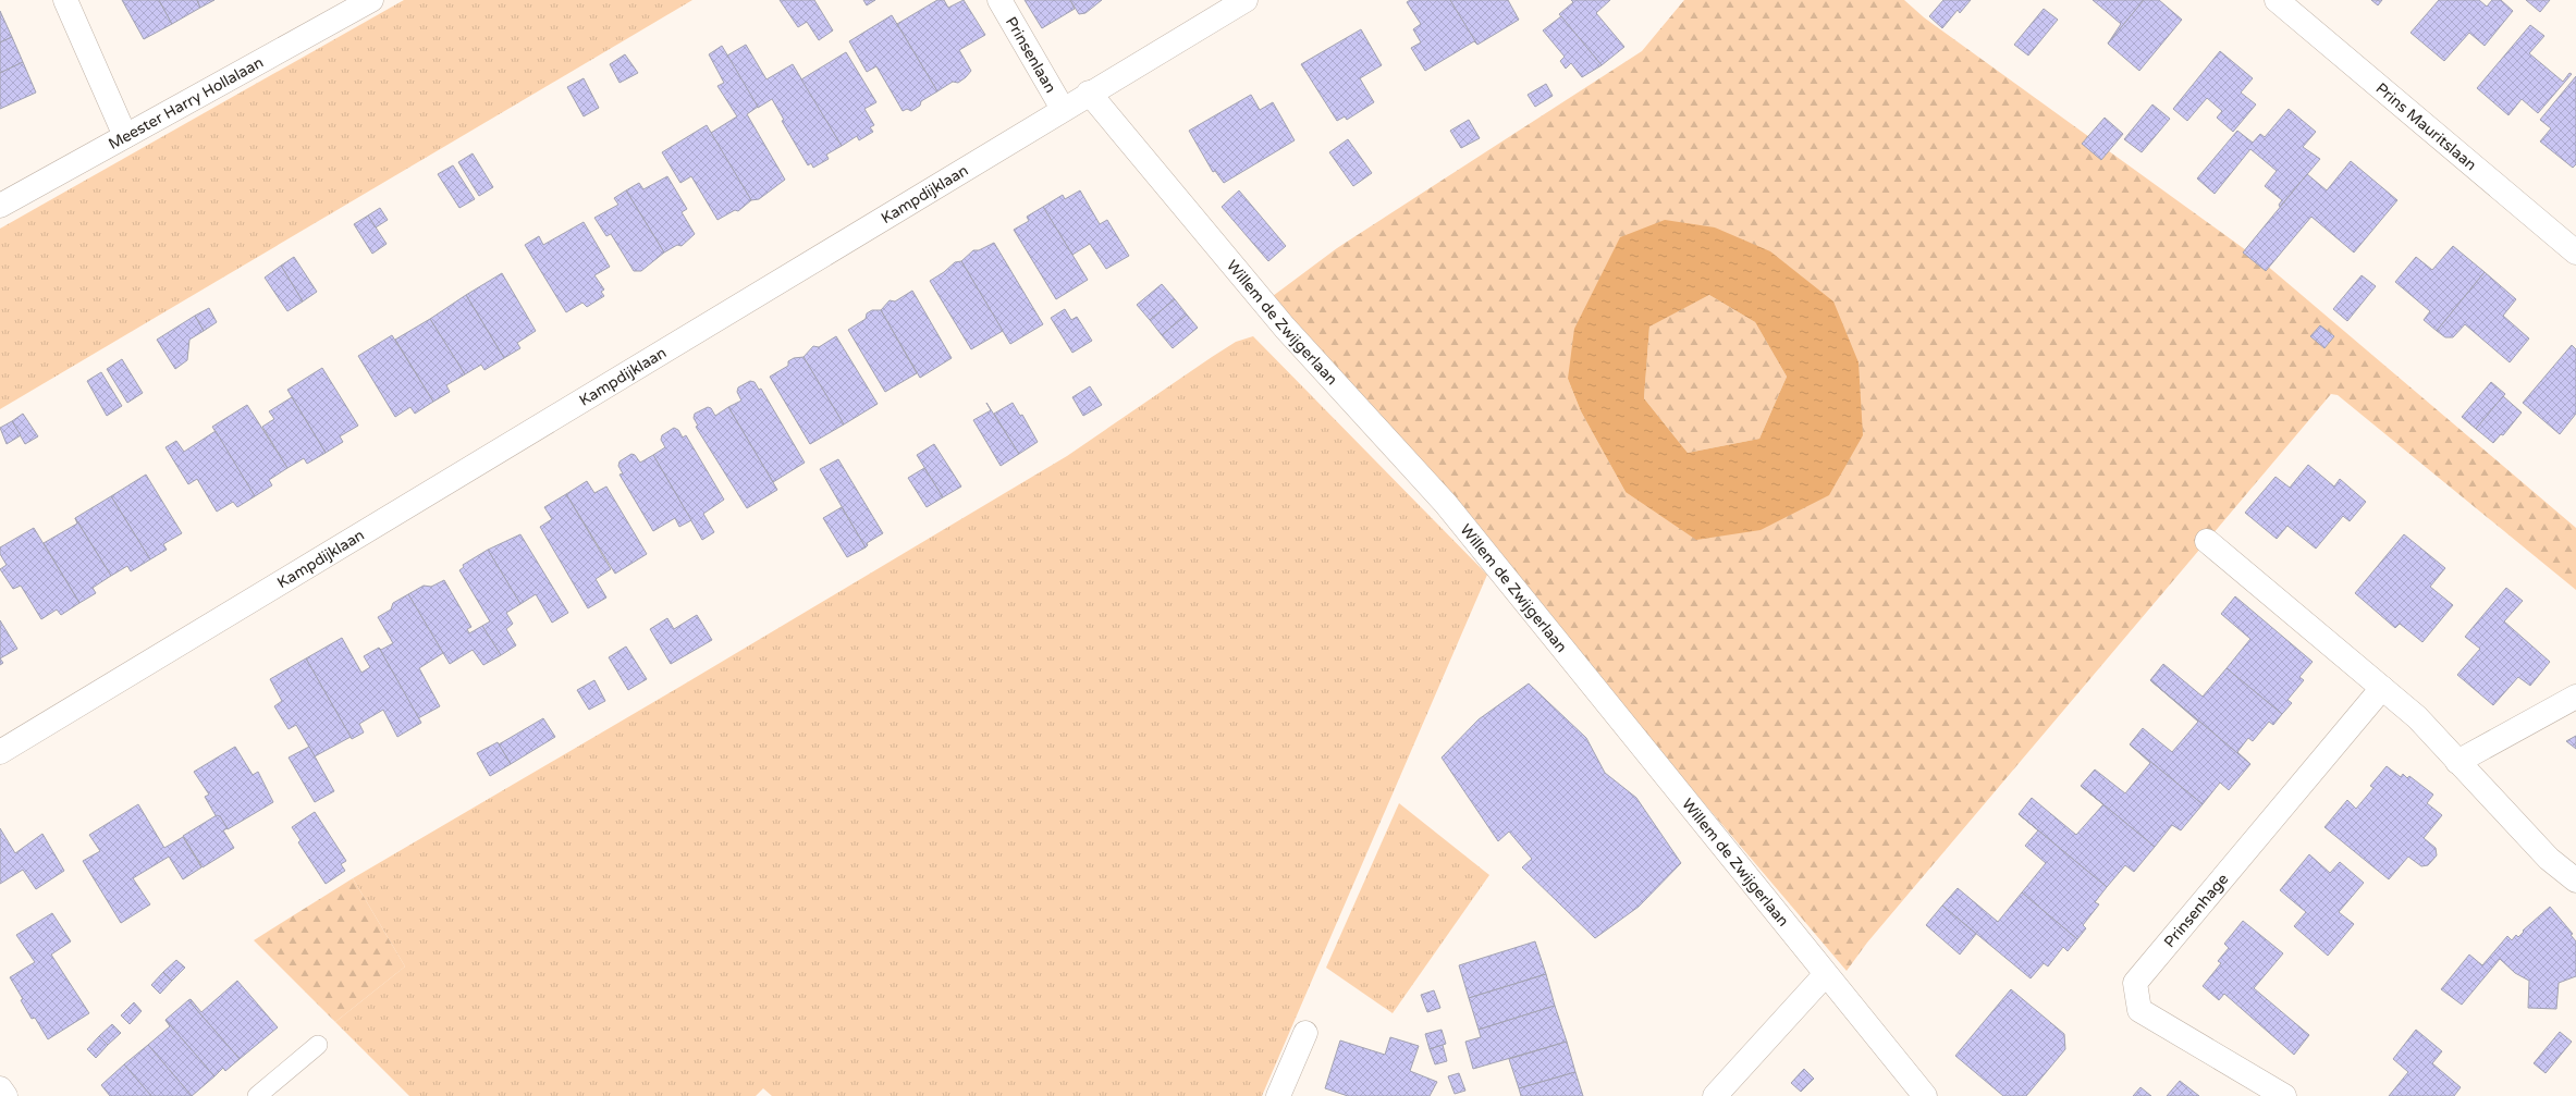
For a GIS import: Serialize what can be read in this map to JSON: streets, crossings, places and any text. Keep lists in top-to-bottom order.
{
  "streets": {
    "street": [
      "Prinsenlaan",
      "Meester Harry Hollalaan",
      "Prins Mauritslaan",
      "Kampdijklaan",
      "Willem de Zwijgerlaan",
      "Prinsenhage"
    ]
  },
  "crossings": [
    ["Prinsenlaan", "Kampdijklaan"],
    ["Kampdijklaan", "Willem de Zwijgerlaan"]
  ]
}
